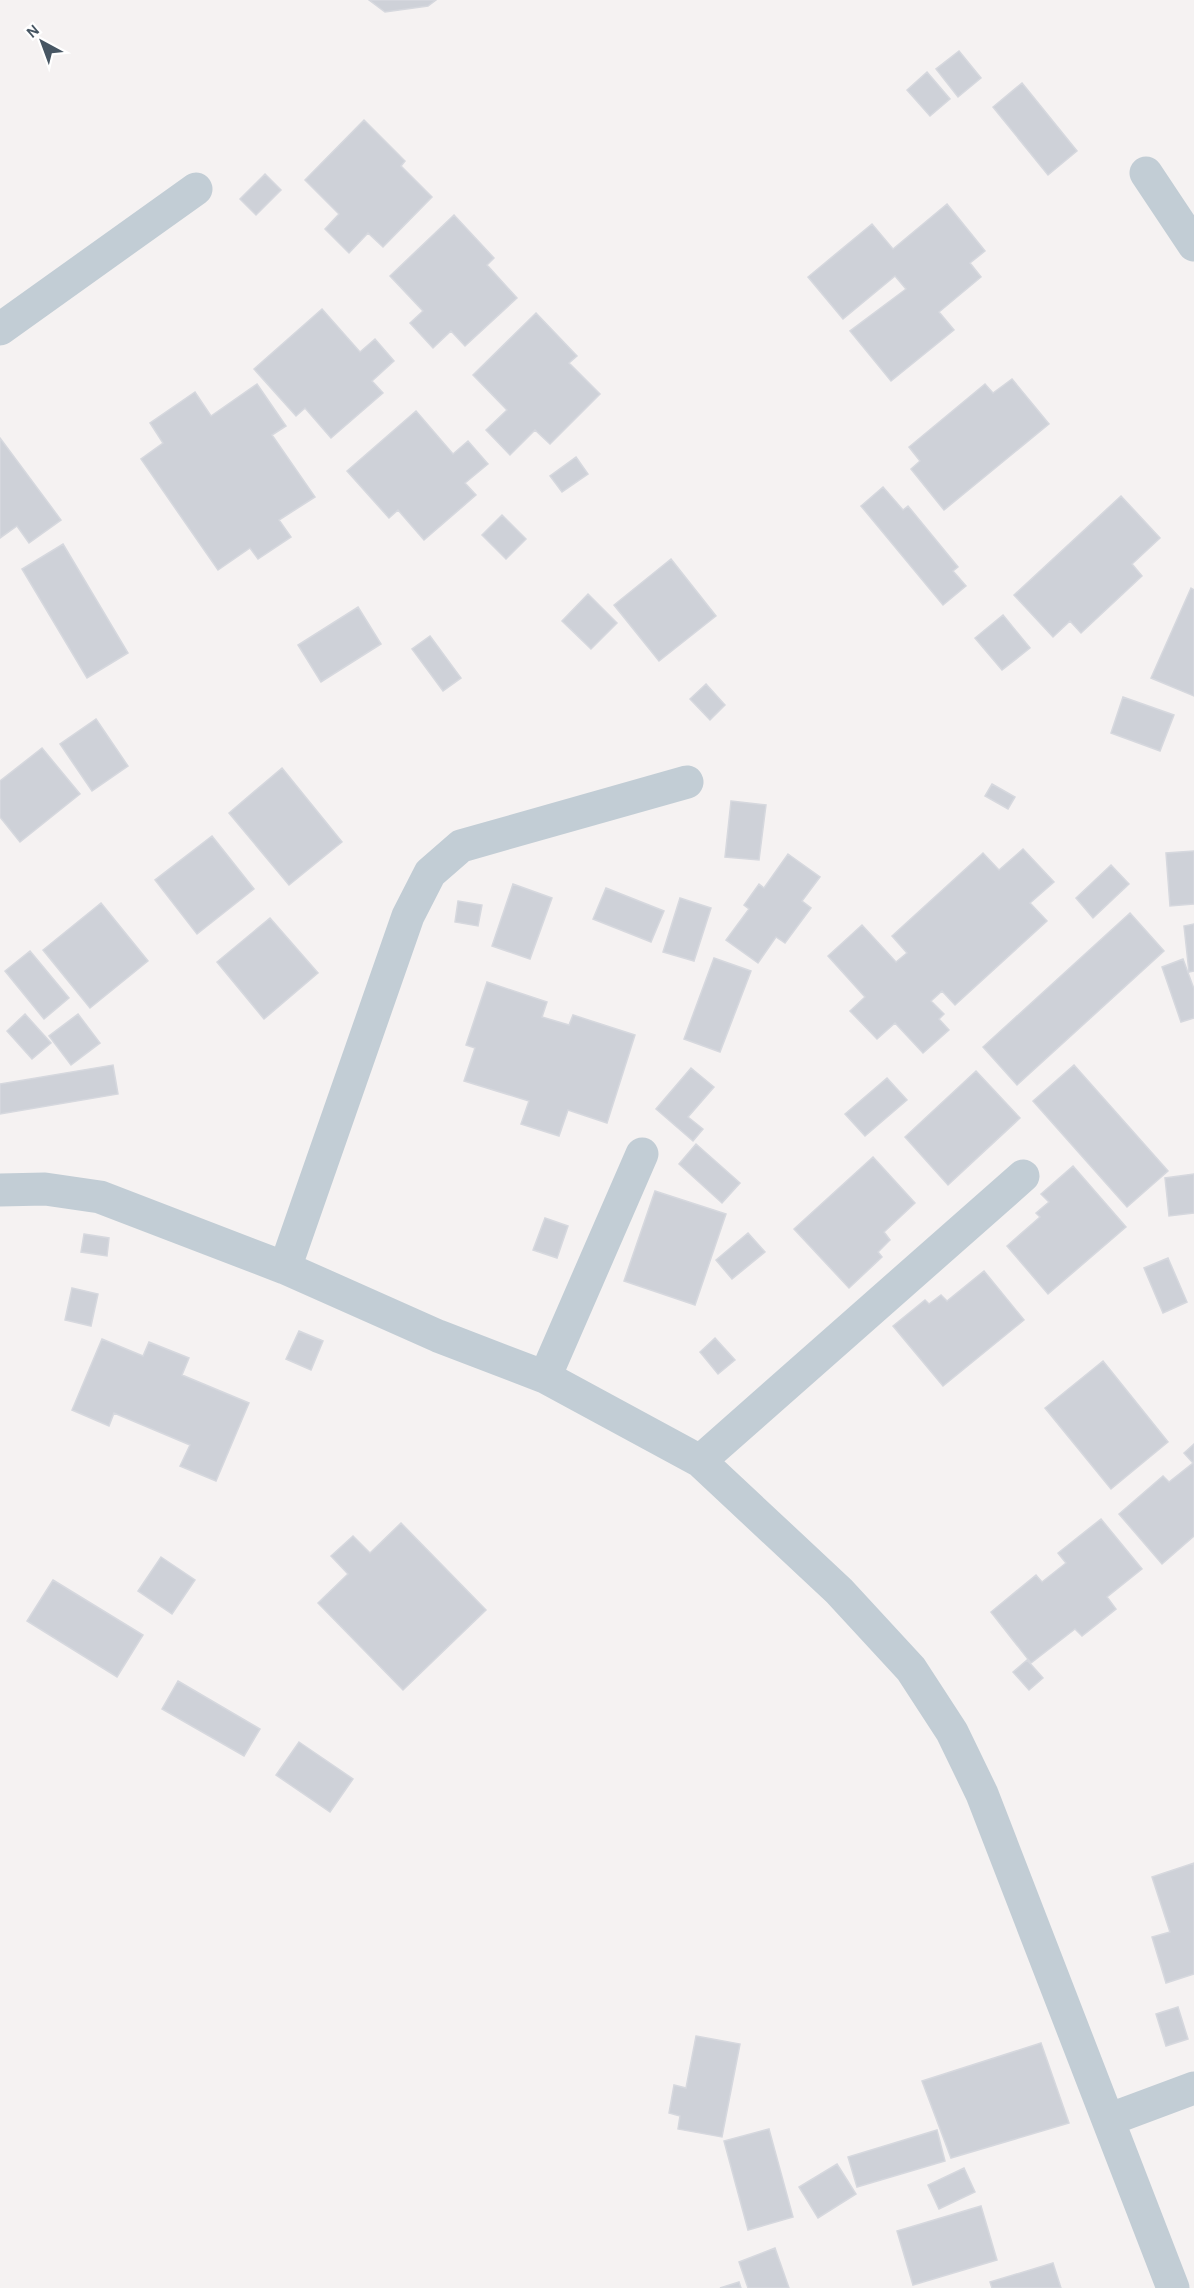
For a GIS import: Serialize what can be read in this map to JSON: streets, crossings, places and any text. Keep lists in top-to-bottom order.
{
  "north": "top left"
}
